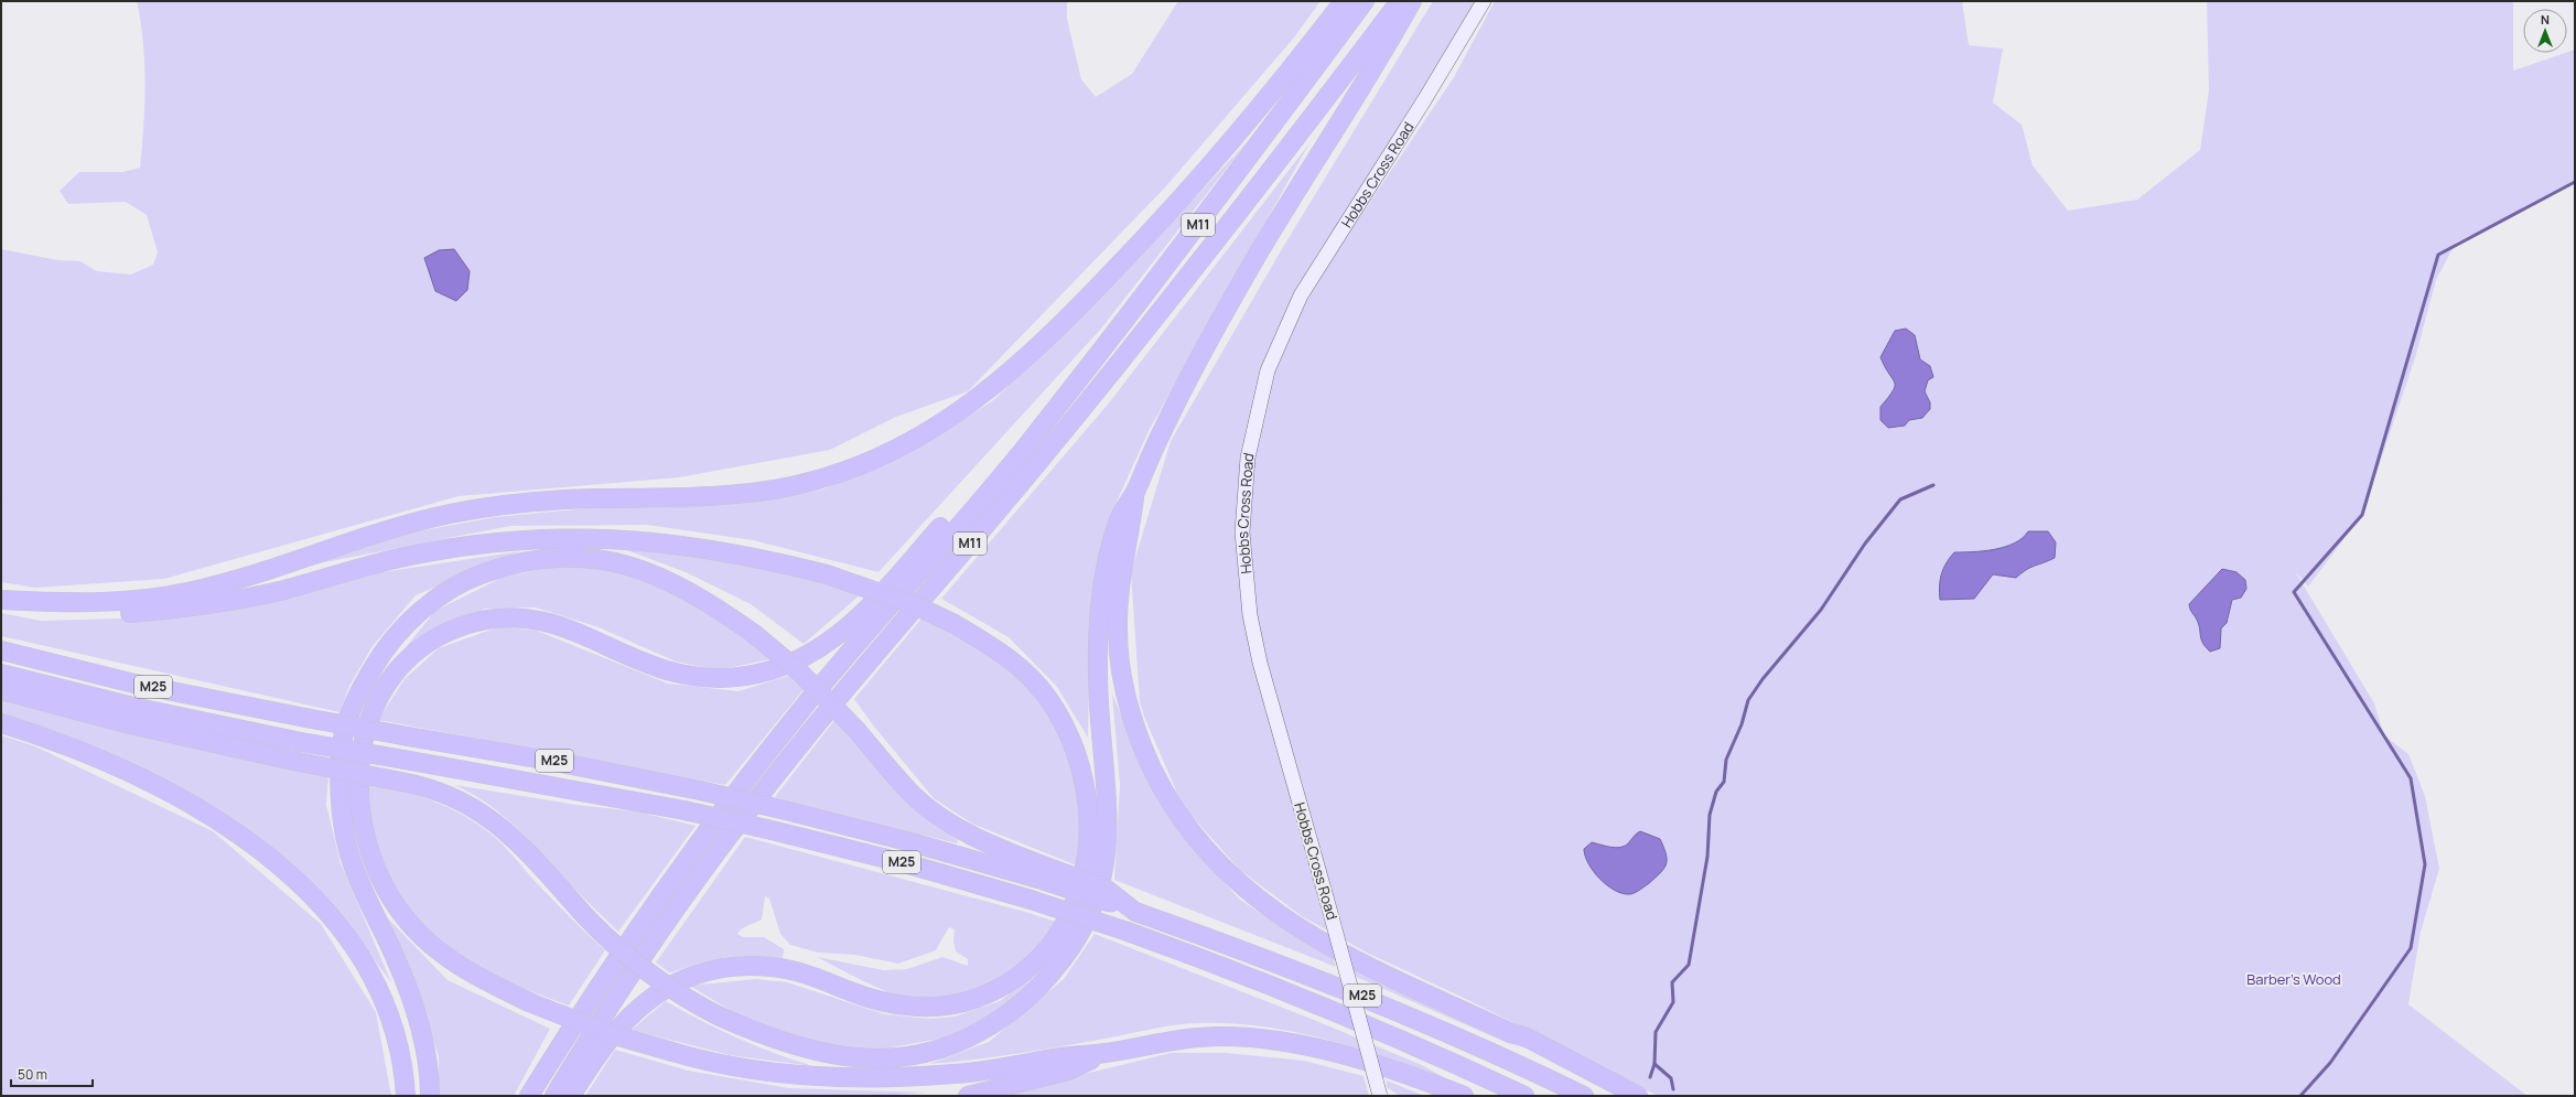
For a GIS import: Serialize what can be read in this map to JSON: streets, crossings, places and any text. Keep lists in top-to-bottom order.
{
  "streets": {
    "highway": ["M11", "M25"],
    "street": ["Hobbs Cross Road"]
  },
  "parks": ["Barber's Wood"],
  "scale_bar": "50 m",
  "north": "top"
}
